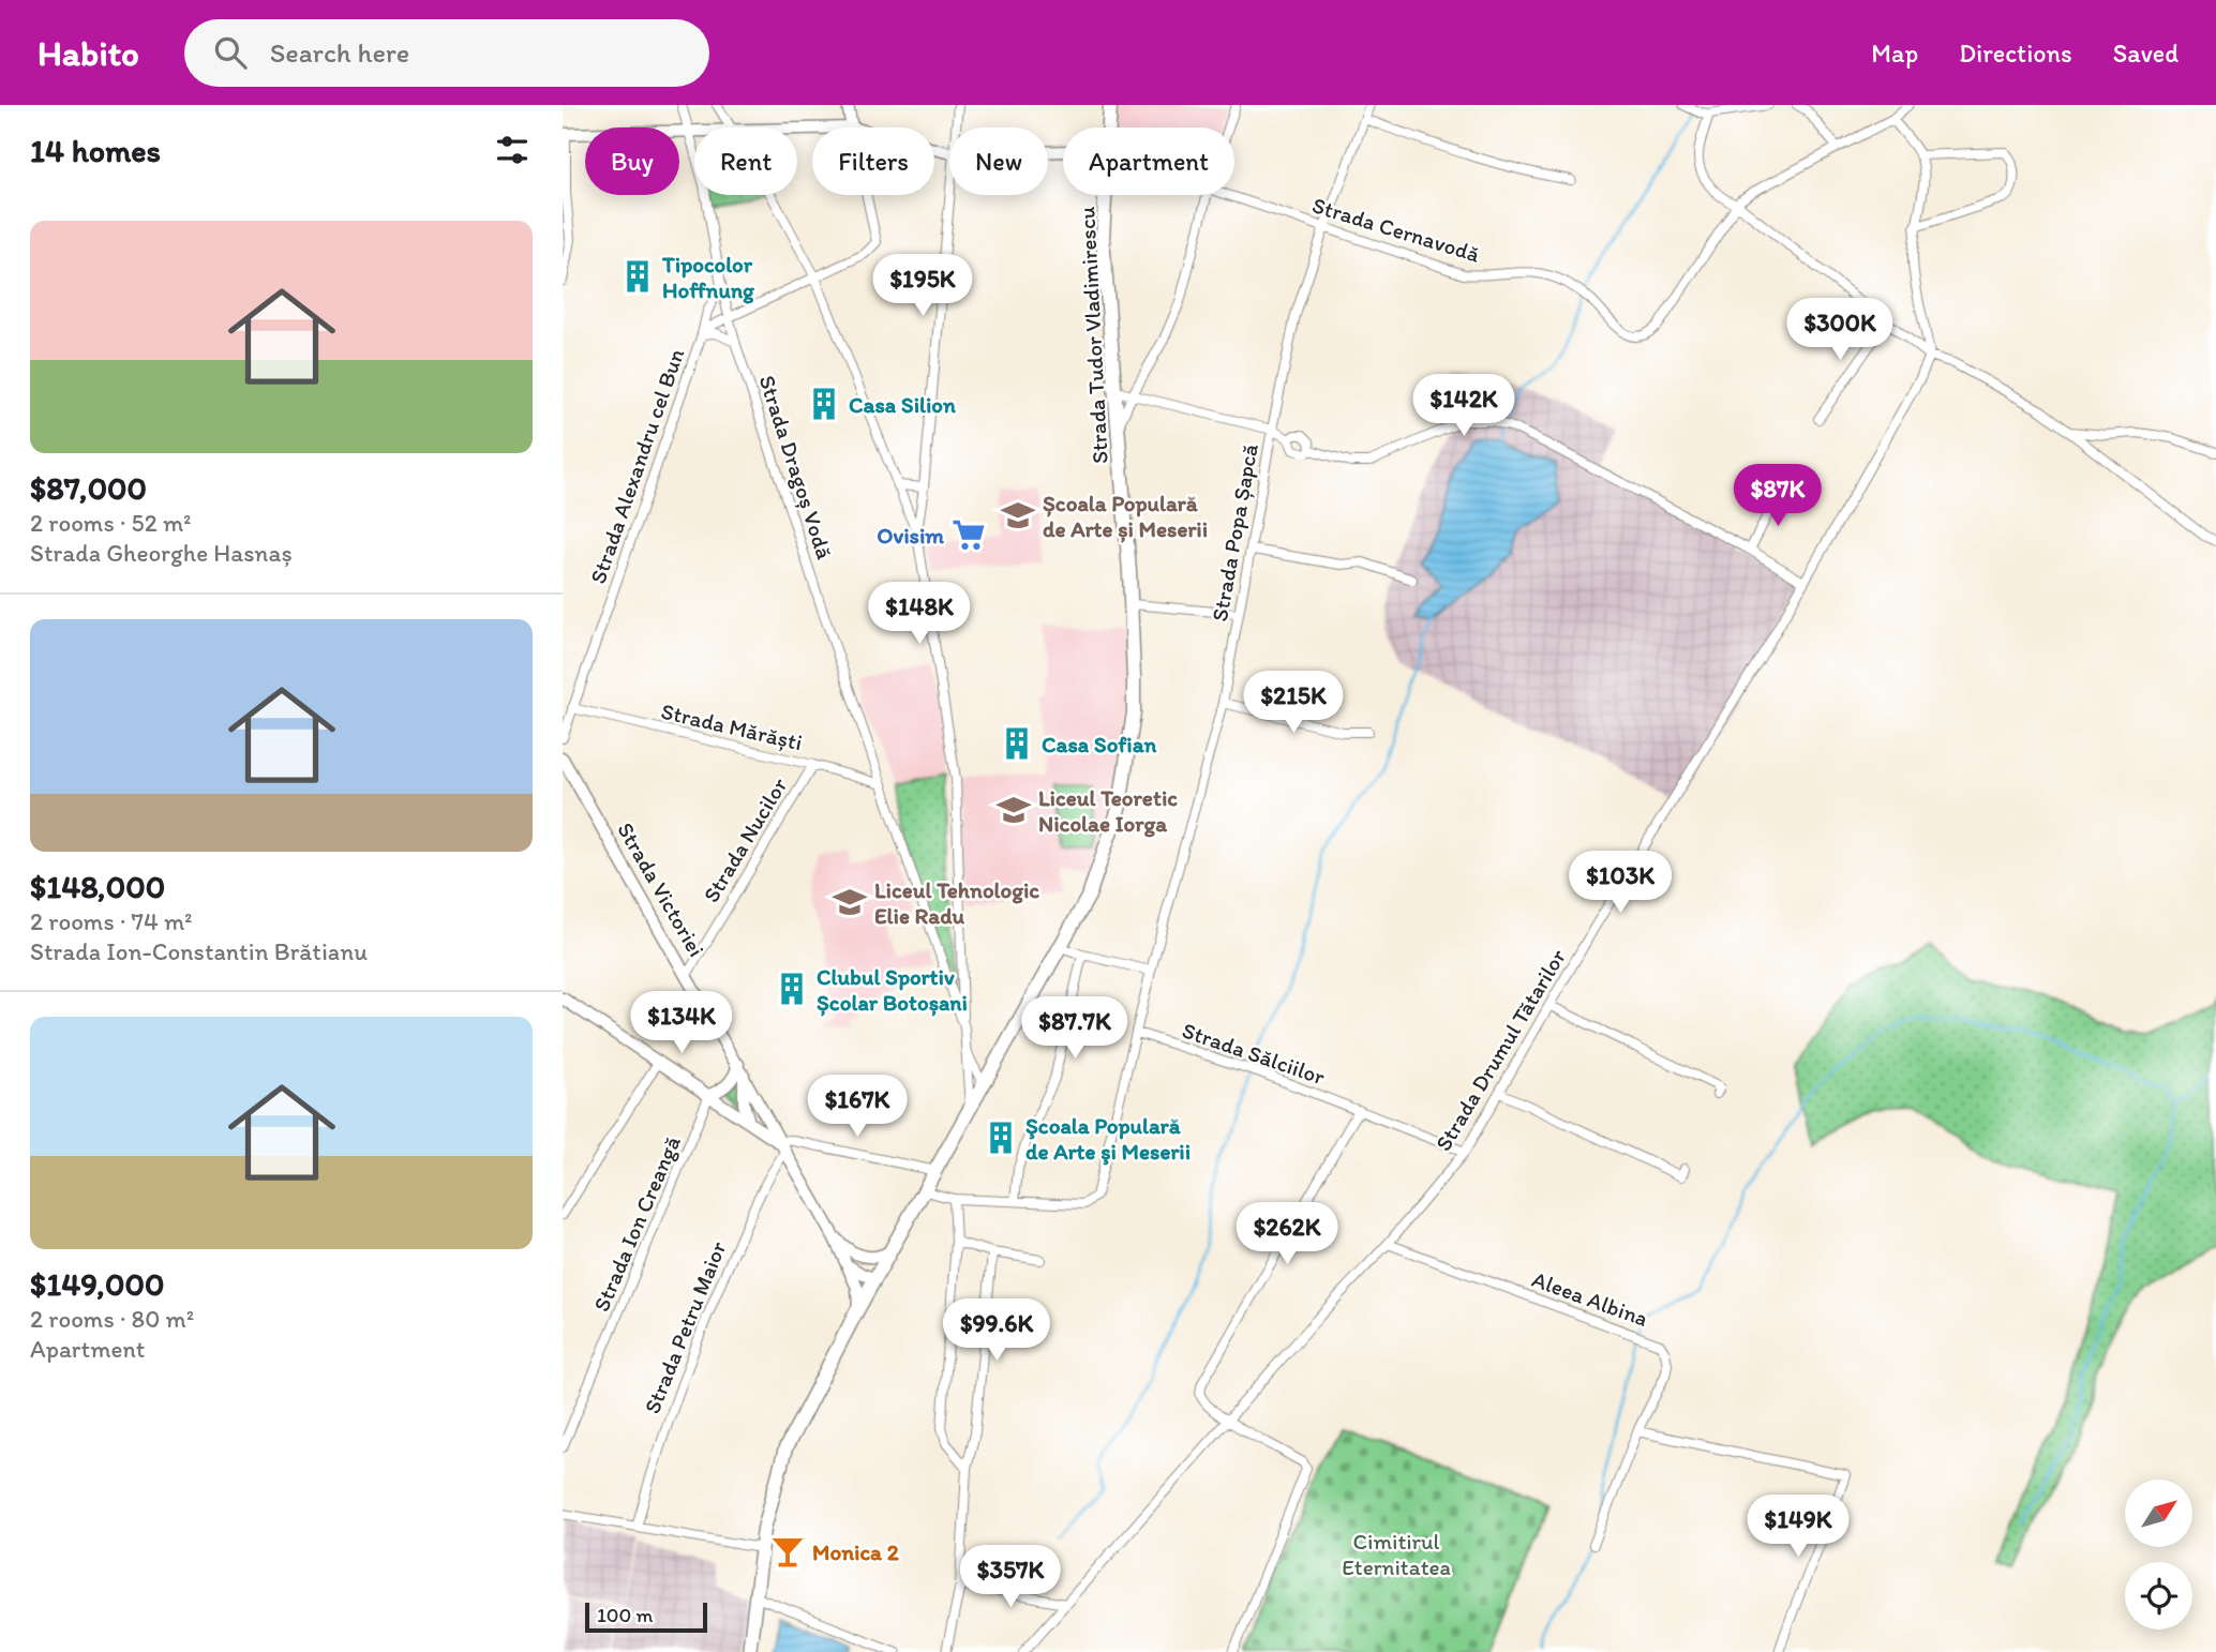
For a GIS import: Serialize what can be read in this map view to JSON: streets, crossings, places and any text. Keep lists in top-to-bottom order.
{
  "streets": {
    "main road": ["Strada Tudor Vladimirescu", "Strada Victoriei"],
    "street": [
      "Strada Cernavodă",
      "Strada Alexandru cel Bun",
      "Strada Dragoș Vodă",
      "Strada Popa Șapcă",
      "Strada Mărăști",
      "Strada Nucilor",
      "Strada Drumul Tătarilor",
      "Strada Sălciilor",
      "Strada Ion Creangă",
      "Aleea Albina",
      "Strada Petru Maior"
    ]
  },
  "crossings": [
    ["Strada Cernavodă", "Strada Popa Șapcă"],
    ["Strada Tudor Vladimirescu", "Strada Dragoș Vodă"],
    ["Strada Tudor Vladimirescu", "Strada Popa Șapcă"],
    ["Strada Tudor Vladimirescu", "Strada Victoriei"],
    ["Strada Alexandru cel Bun", "Strada Dragoș Vodă"],
    ["Strada Alexandru cel Bun", "Strada Mărăști"],
    ["Strada Dragoș Vodă", "Strada Mărăști"],
    ["Strada Popa Șapcă", "Strada Sălciilor"],
    ["Strada Mărăști", "Strada Nucilor"],
    ["Strada Nucilor", "Strada Victoriei"],
    ["Strada Victoriei", "Strada Petru Maior"],
    ["Strada Drumul Tătarilor", "Strada Sălciilor"],
    ["Strada Drumul Tătarilor", "Aleea Albina"]
  ],
  "parks": ["Cimitirul Eternitatea"],
  "places": {
    "building": [
      "Tipocolor Hoffnung",
      "Casa Silion",
      "Casa Sofian",
      "Clubul Sportiv Școlar Botoșani",
      "Şcoala Populară de Arte şi Meserii"
    ],
    "school or university": ["Școala Populară de Arte și Meserii", "Liceul Teoretic Nicolae Iorga", "Liceul Tehnologic Elie Radu"],
    "supermarket": ["Ovisim"],
    "bar": ["Monica 2"]
  },
  "scale_bar": "100 m",
  "north": "top right",
  "page": {
    "header": "Habito",
    "search": "Search here",
    "nav": ["Map", "Directions", "Saved"],
    "heading": "14 homes",
    "chip": [
      "Buy",
      "Rent",
      "Filters",
      "New",
      "Apartment"
    ],
    "list": [
      {
        "name": "$87,000",
        "note": "2 rooms · 52 m² · Strada Gheorghe Hasnaș"
      },
      {
        "name": "$148,000",
        "note": "2 rooms · 74 m² · Strada Ion-Constantin Brătianu"
      },
      {
        "name": "$149,000",
        "note": "2 rooms · 80 m² · Apartment"
      }
    ],
    "price": [
      "$195K",
      "$300K",
      "$142K",
      "$87K",
      "$148K",
      "$215K",
      "$103K",
      "$134K",
      "$87.7K",
      "$167K",
      "$262K",
      "$99.6K",
      "$149K",
      "$357K"
    ],
    "scale": "100 m"
  }
}
